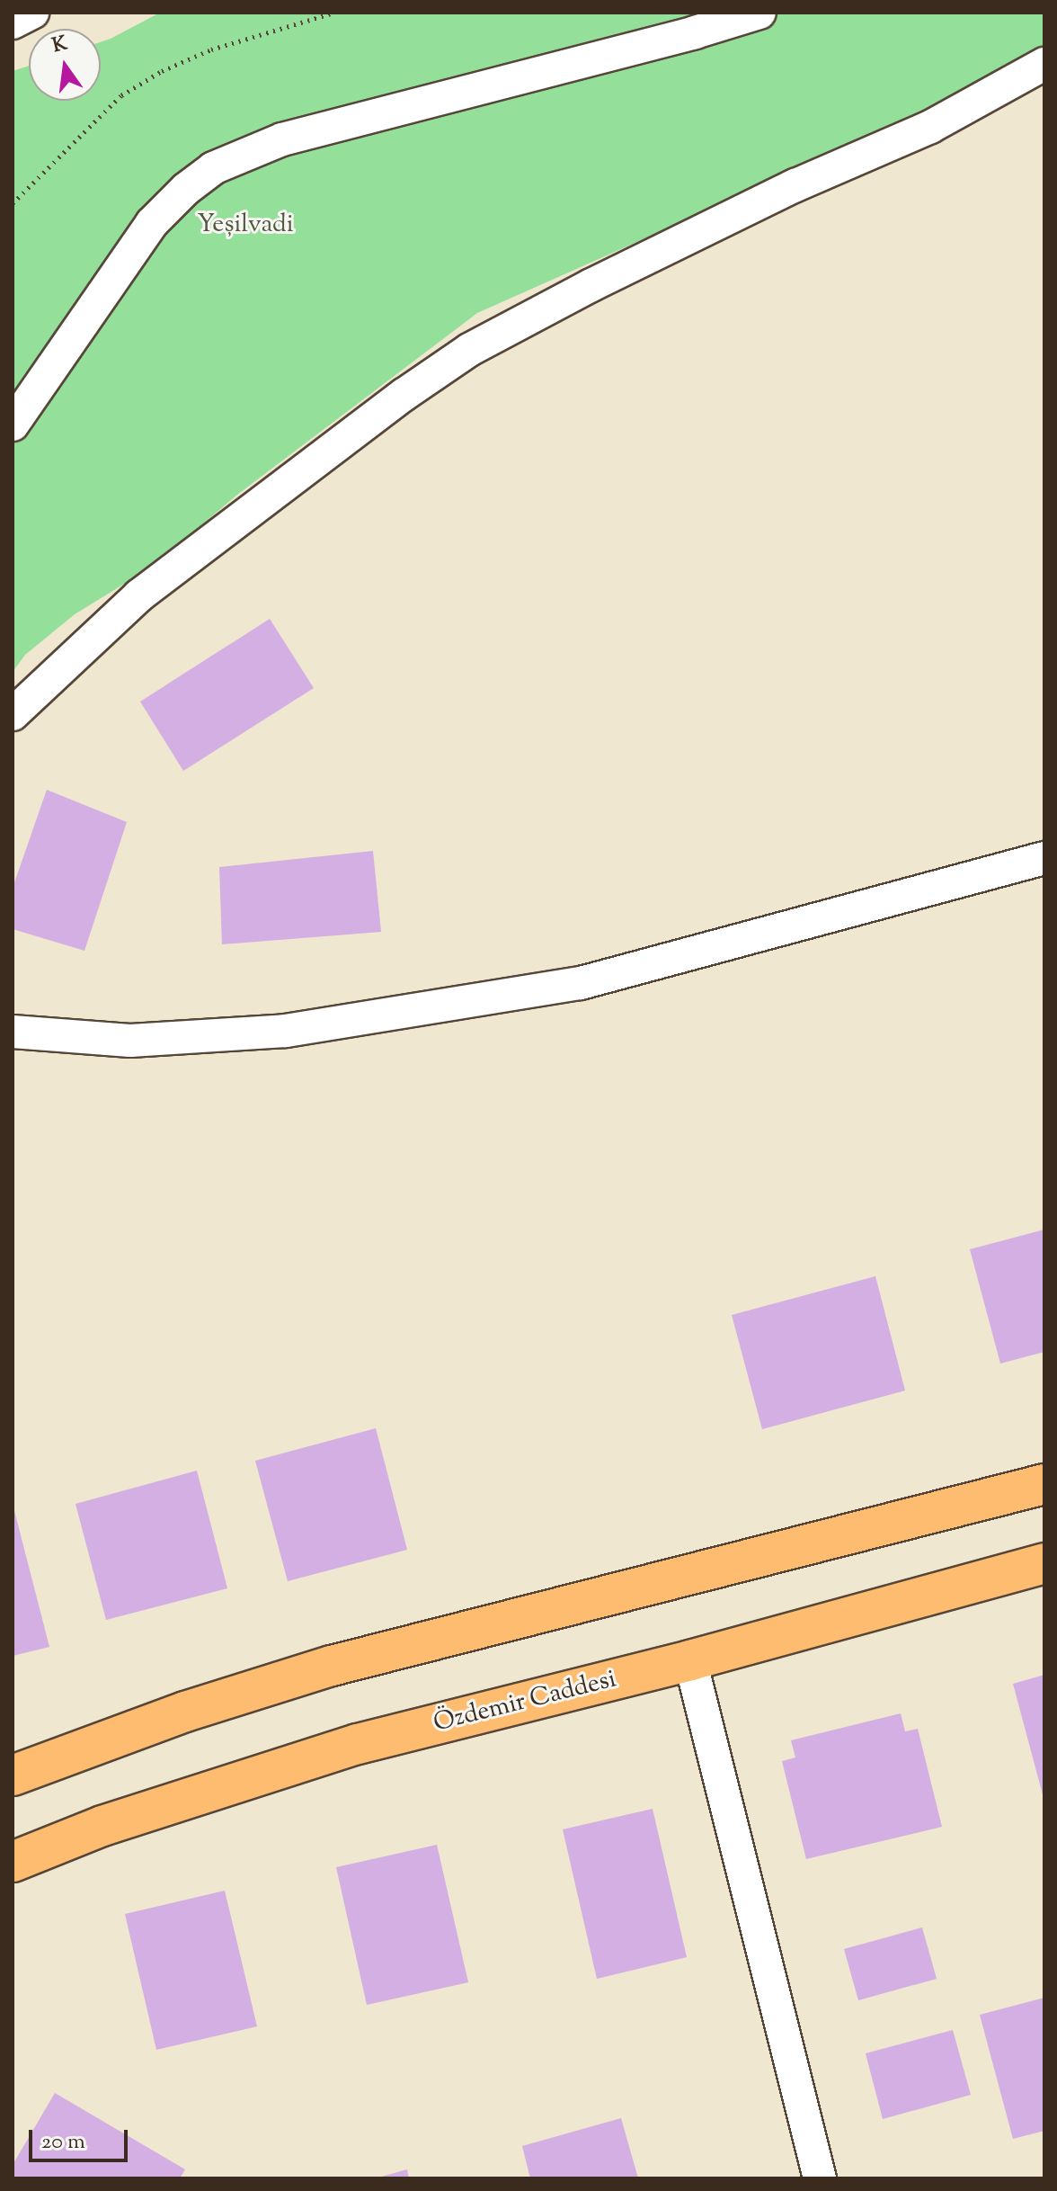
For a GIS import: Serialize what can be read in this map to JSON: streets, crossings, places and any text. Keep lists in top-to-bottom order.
{
  "streets": {
    "main road": ["Özdemir Caddesi"]
  },
  "parks": ["Yeşilvadi"],
  "scale_bar": "20 m",
  "north": "top"
}
